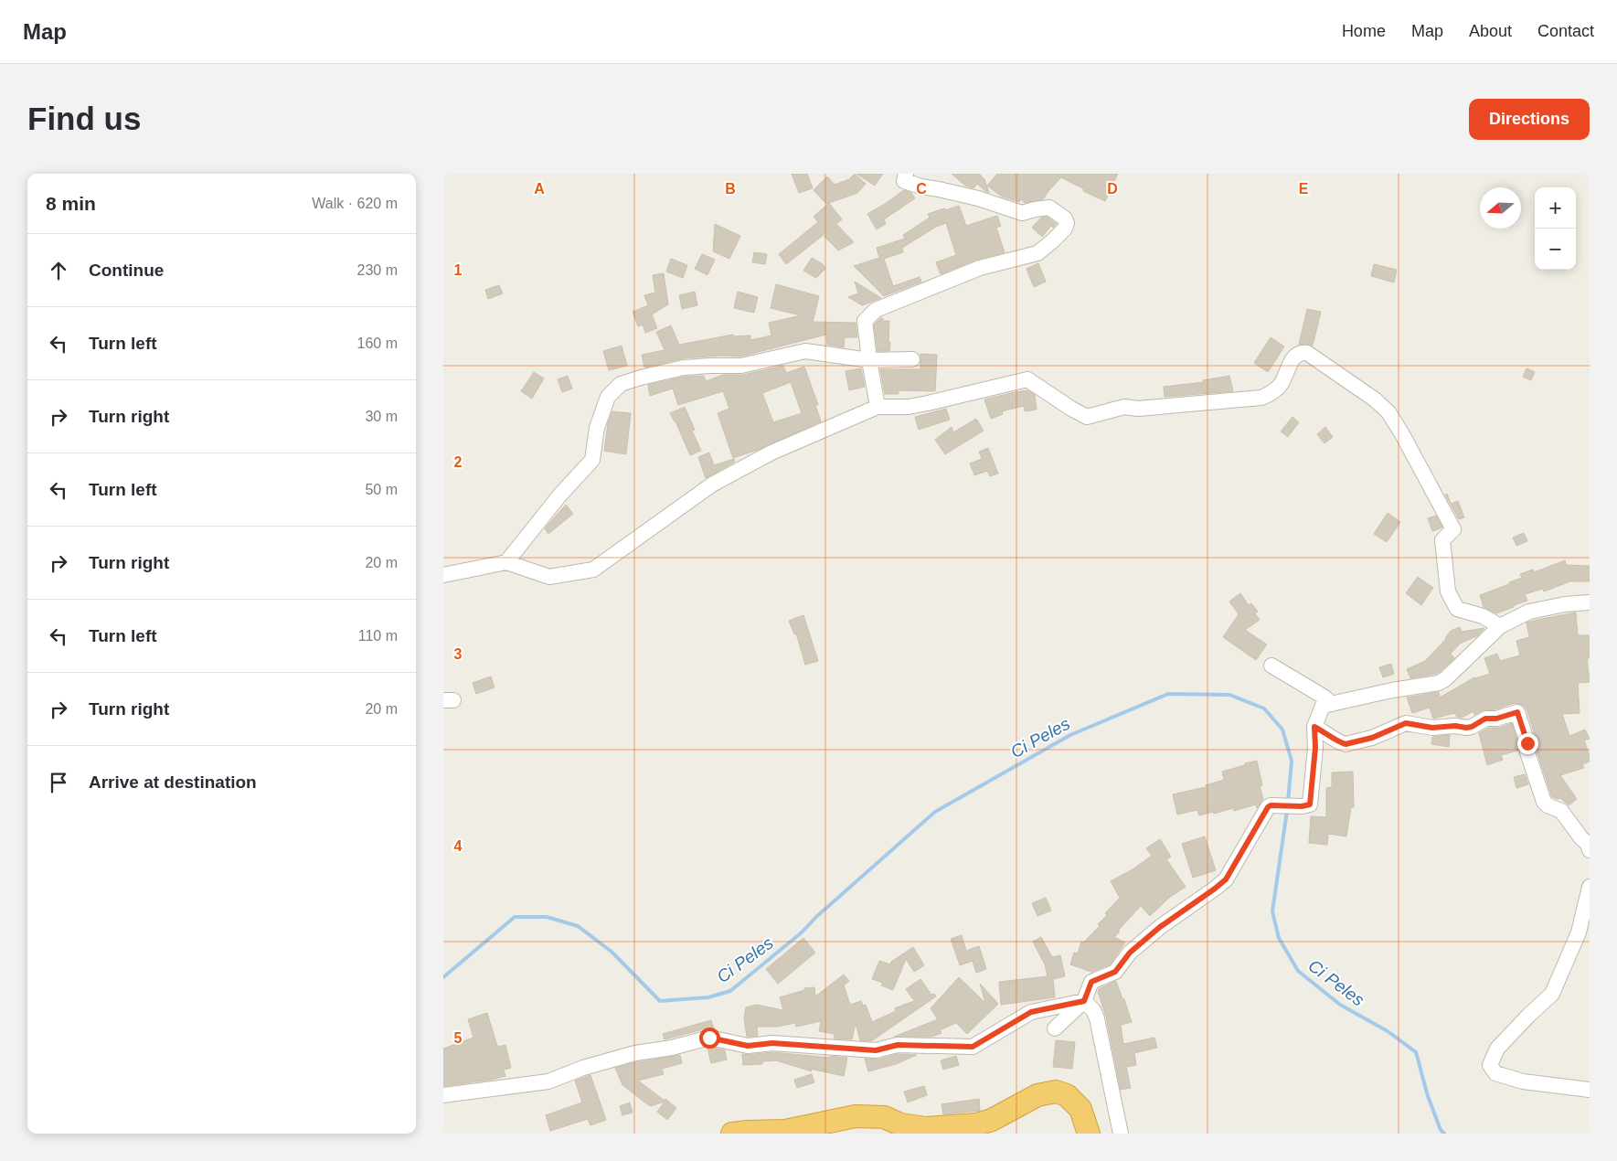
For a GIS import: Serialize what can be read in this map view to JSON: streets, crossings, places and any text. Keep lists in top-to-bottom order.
{
  "water": ["Ci Peles"],
  "north": "left",
  "page": {
    "header": "Map",
    "nav": [
      "Home",
      "Map",
      "About",
      "Contact"
    ],
    "buttons": "Directions",
    "title": "Find us",
    "heading": ["8 min", "Walk · 620 m"],
    "map_buttons": ["+", "−"],
    "list": [
      ["Continue", "230 m"],
      ["Turn left", "160 m"],
      ["Turn right", "30 m"],
      ["Turn left", "50 m"],
      ["Turn right", "20 m"],
      ["Turn left", "110 m"],
      ["Turn right", "20 m"],
      "Arrive at destination"
    ]
  },
  "grid": {
    "columns": [
      "A",
      "B",
      "C",
      "D",
      "E"
    ],
    "rows": [
      "1",
      "2",
      "3",
      "4",
      "5"
    ]
  }
}
